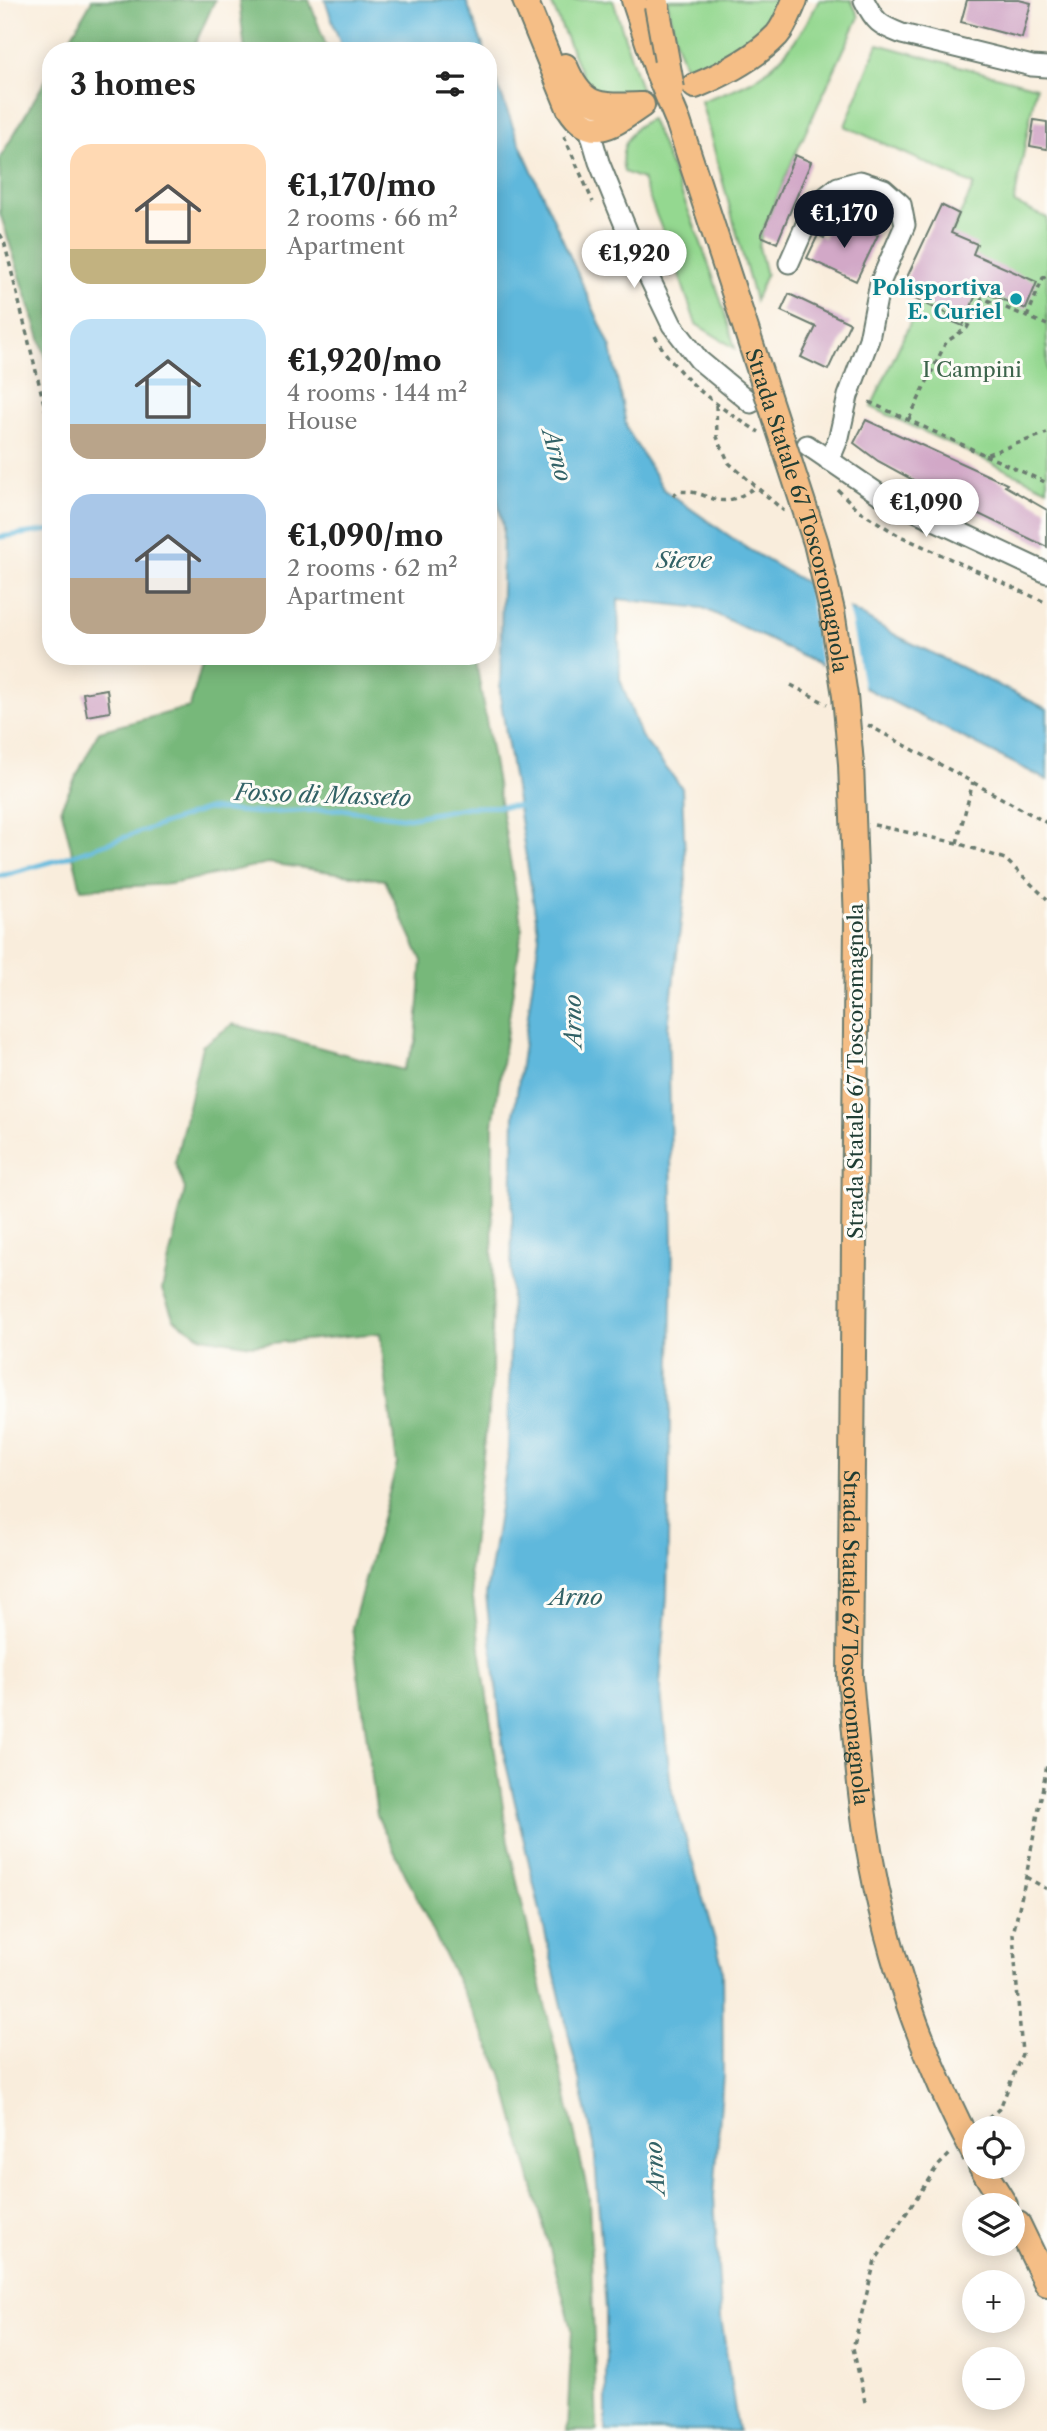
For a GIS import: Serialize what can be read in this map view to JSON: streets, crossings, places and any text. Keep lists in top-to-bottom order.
{
  "streets": {
    "main road": ["Strada Statale 67 Toscoromagnola"]
  },
  "water": ["Arno", "Sieve", "Fosso di Masseto"],
  "parks": ["I Campini"],
  "places": ["Polisportiva E. Curiel"],
  "page": {
    "heading": "3 homes",
    "list": [
      {
        "name": "€1,170/mo",
        "note": "2 rooms · 66 m² · Apartment"
      },
      {
        "name": "€1,920/mo",
        "note": "4 rooms · 144 m² · House"
      },
      {
        "name": "€1,090/mo",
        "note": "2 rooms · 62 m² · Apartment"
      }
    ],
    "price": ["€1,170", "€1,920", "€1,090"],
    "map_buttons": ["+", "−"]
  }
}
